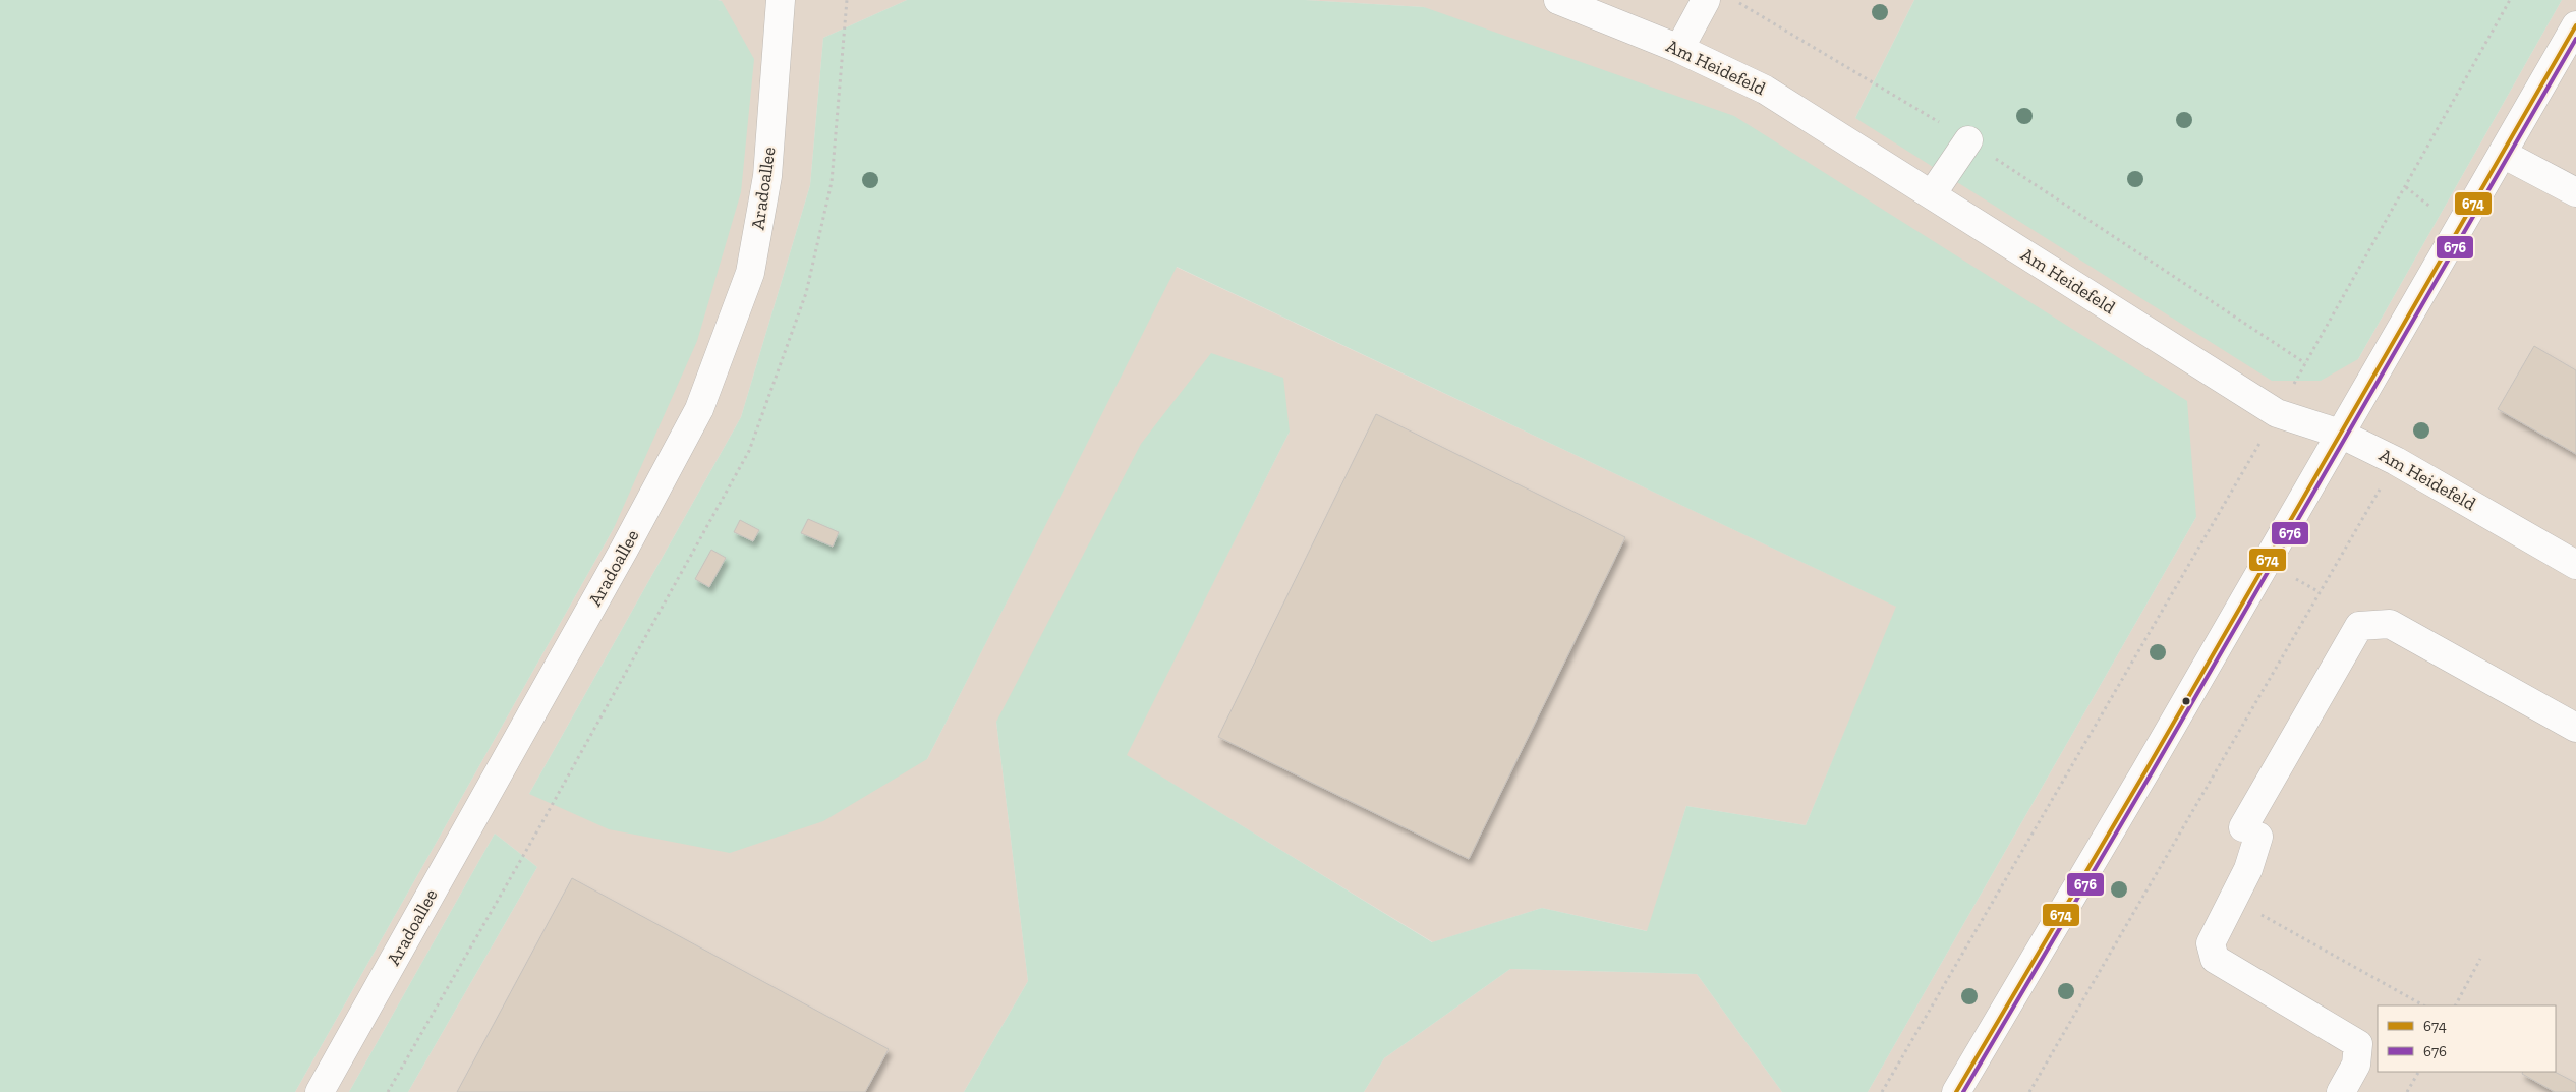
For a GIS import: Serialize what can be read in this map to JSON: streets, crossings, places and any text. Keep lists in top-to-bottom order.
{
  "streets": {
    "street": ["Am Heidefeld", "Aradoallee"]
  },
  "lines": ["transit line 674", "transit line 676"],
  "legend": ["674", "676"]
}
